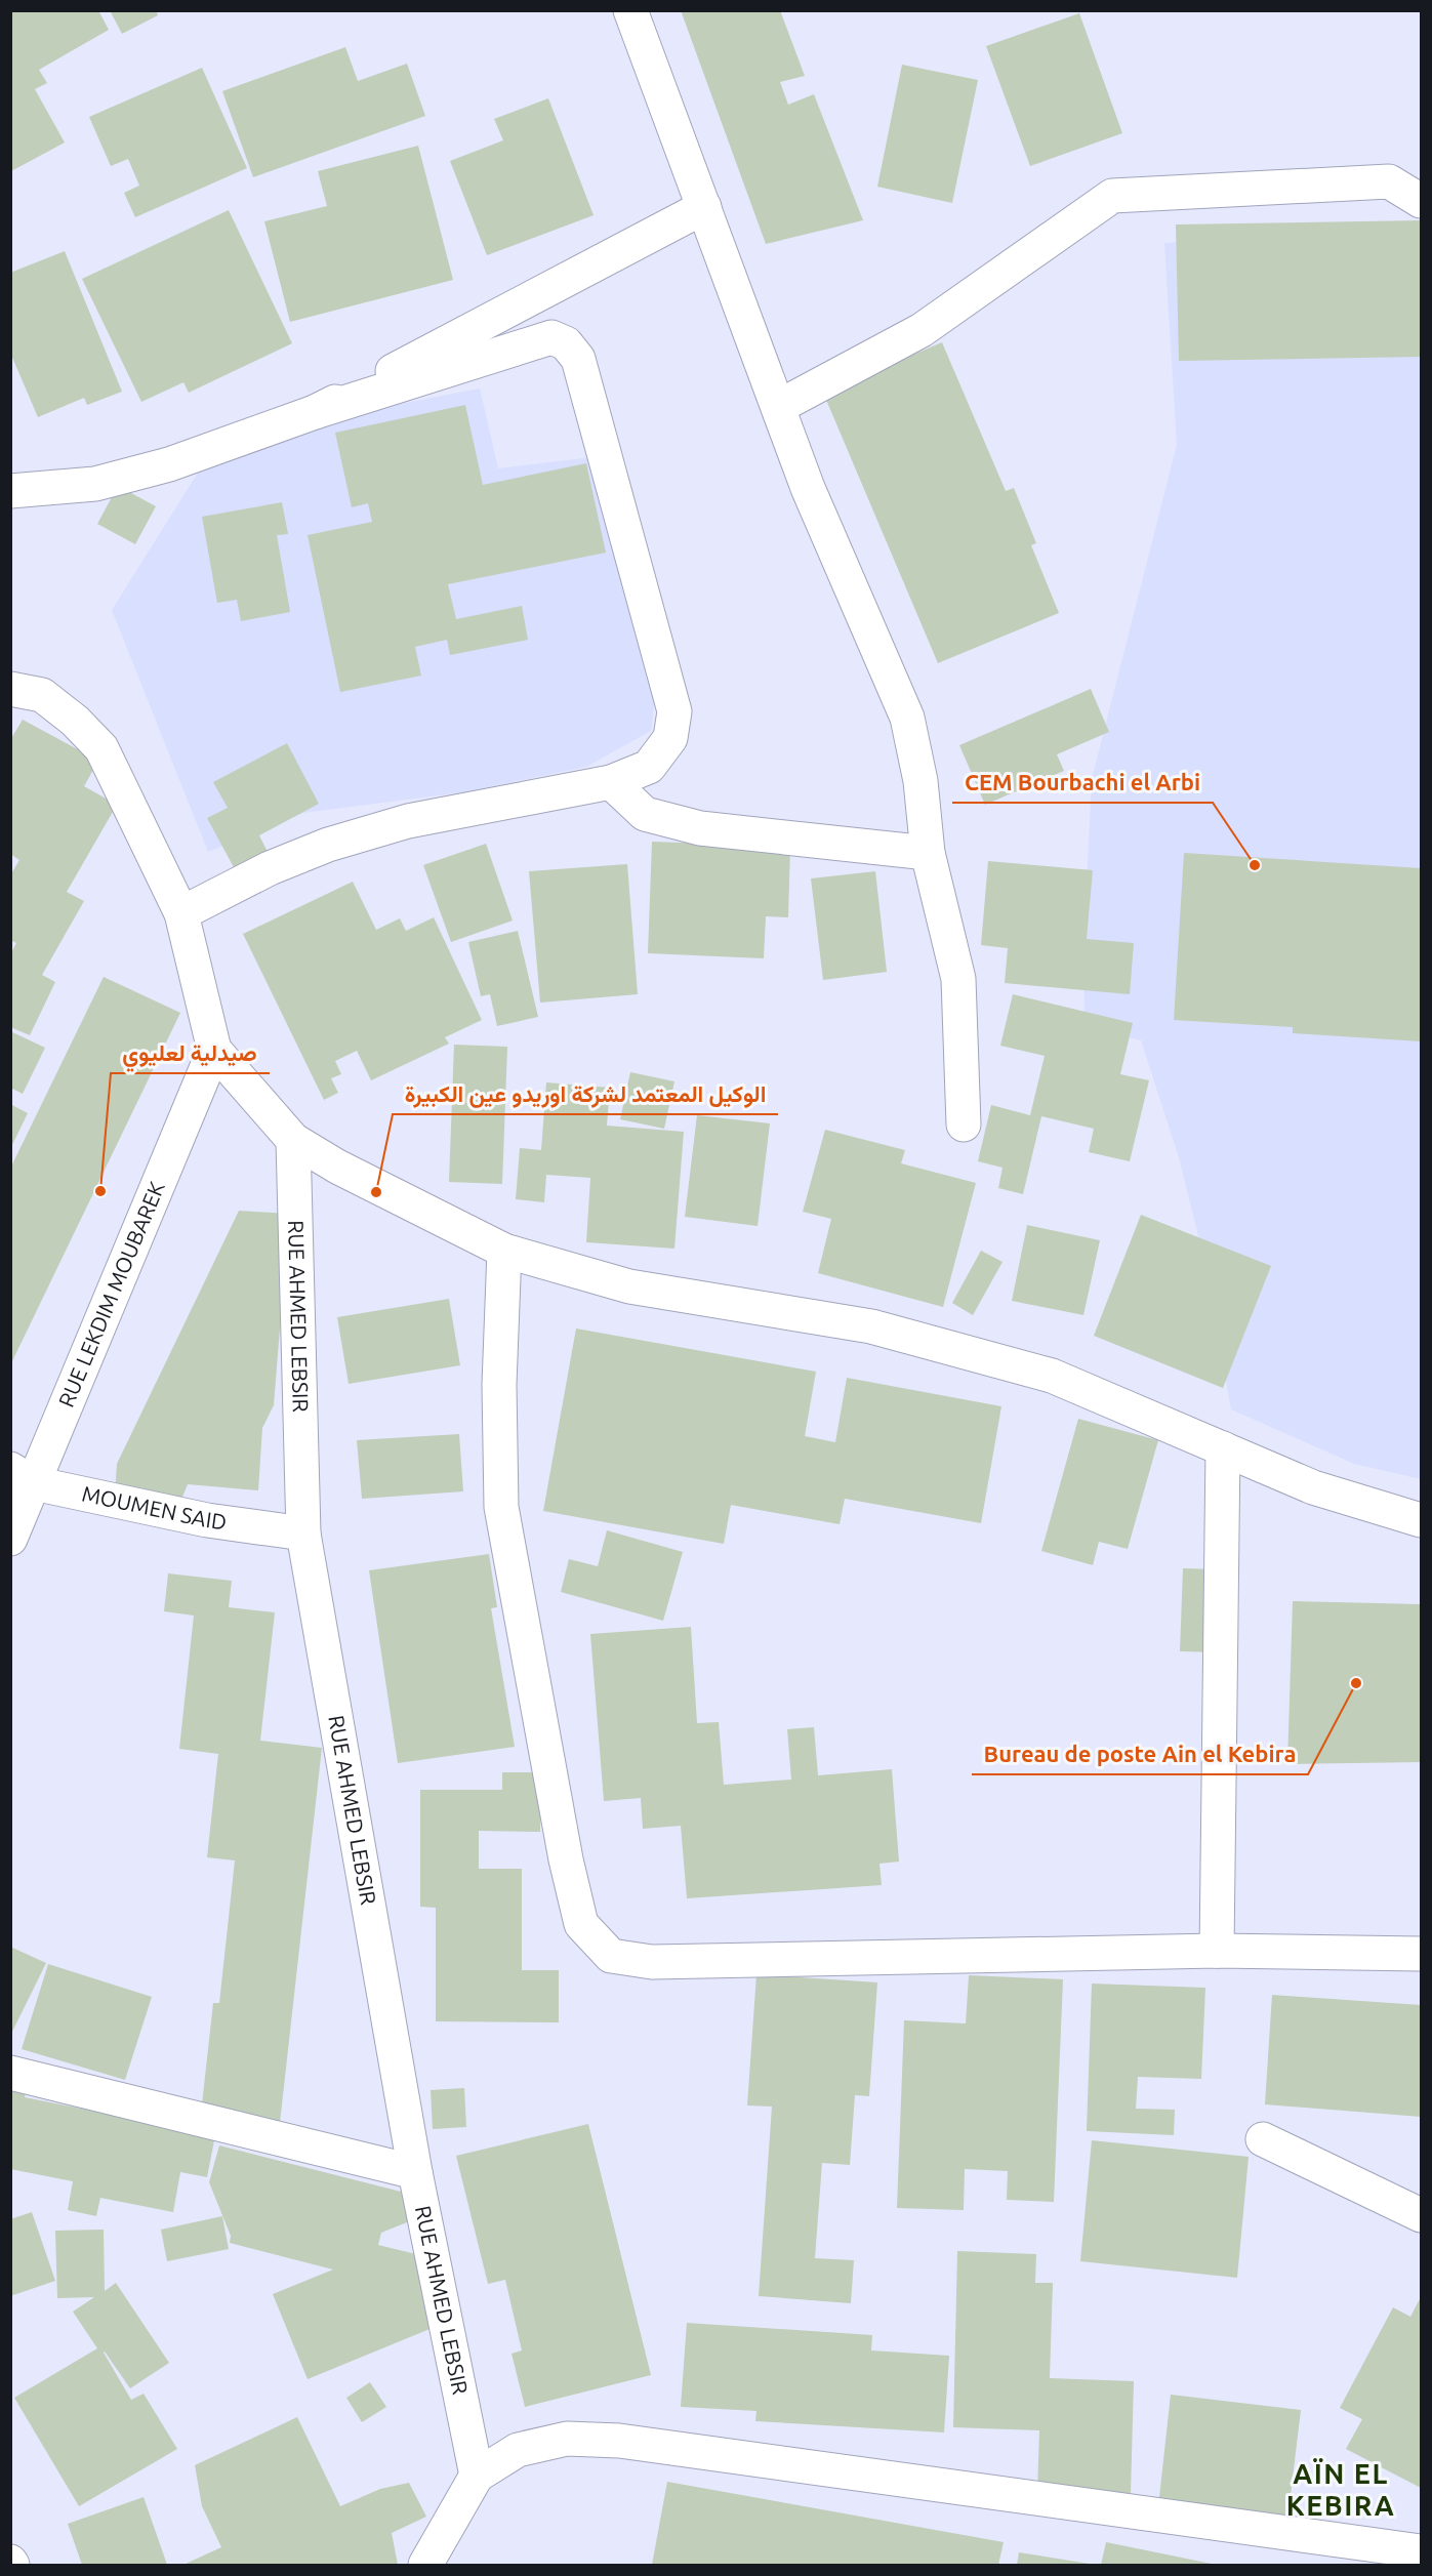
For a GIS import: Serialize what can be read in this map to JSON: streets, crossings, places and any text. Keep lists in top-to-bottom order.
{
  "streets": {
    "street": ["RUE LEKDIM MOUBAREK", "RUE AHMED LEBSIR", "MOUMEN SAID"]
  },
  "crossings": [
    ["RUE LEKDIM MOUBAREK", "MOUMEN SAID"],
    ["RUE AHMED LEBSIR", "MOUMEN SAID"]
  ],
  "districts": ["AÏN EL KEBIRA"],
  "places": [
    "CEM Bourbachi el Arbi",
    "صيدلية لعليوي",
    "الوكيل المعتمد لشركة اوريدو عين الكبيرة",
    "Bureau de poste Ain el Kebira"
  ]
}
